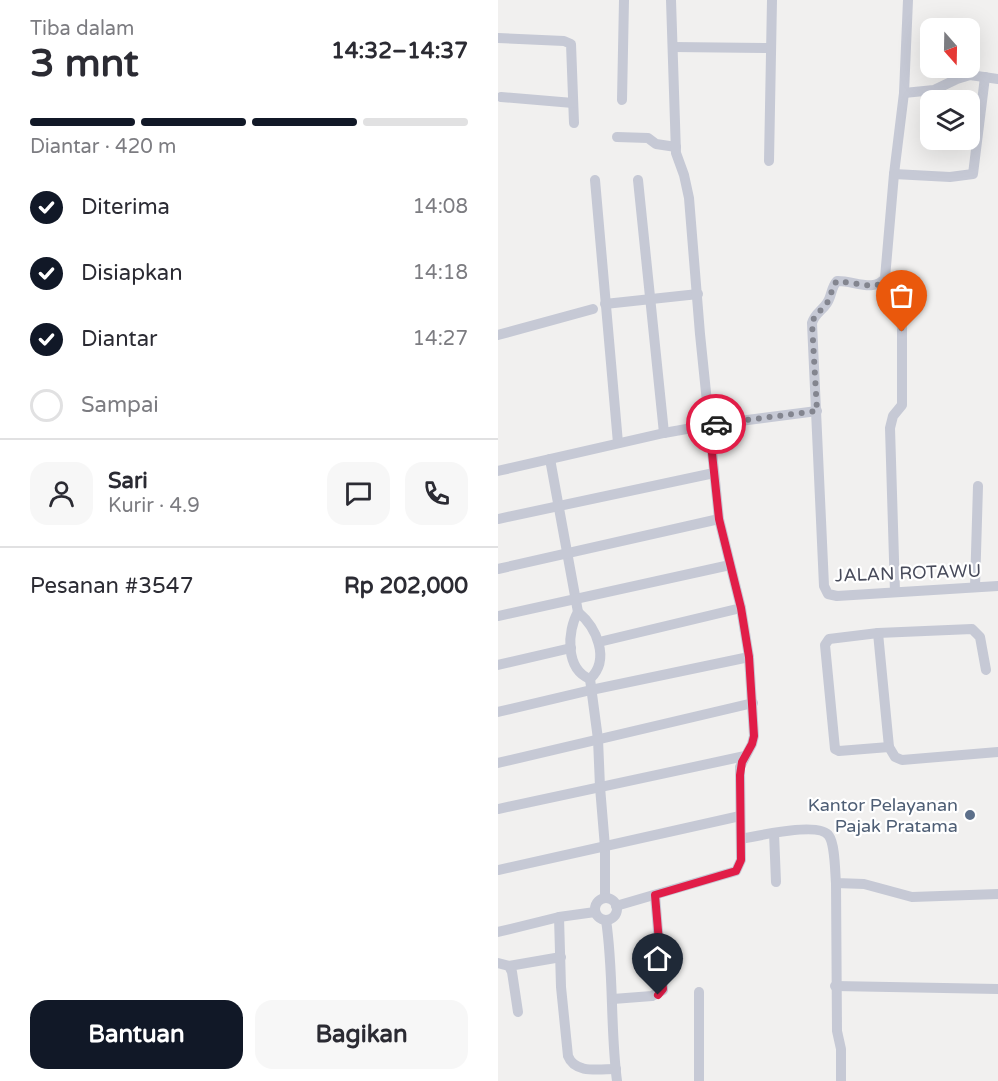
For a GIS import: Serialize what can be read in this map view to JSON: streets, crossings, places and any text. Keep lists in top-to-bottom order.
{
  "streets": {
    "street": ["JALAN ROTAWU"]
  },
  "places": ["Kantor Pelayanan Pajak Pratama"],
  "north": "bottom",
  "page": {
    "heading": ["3 mnt", "Tiba dalam", "14:32–14:37"],
    "panel": [
      "Sari",
      "Kurir · 4.9",
      "Pesanan #3547",
      "Rp 202,000"
    ],
    "bar": "Diantar · 420 m",
    "list": [
      ["Diterima", "14:08"],
      ["Disiapkan", "14:18"],
      ["Diantar", "14:27"],
      "Sampai"
    ],
    "buttons": ["Bantuan", "Bagikan"]
  }
}
